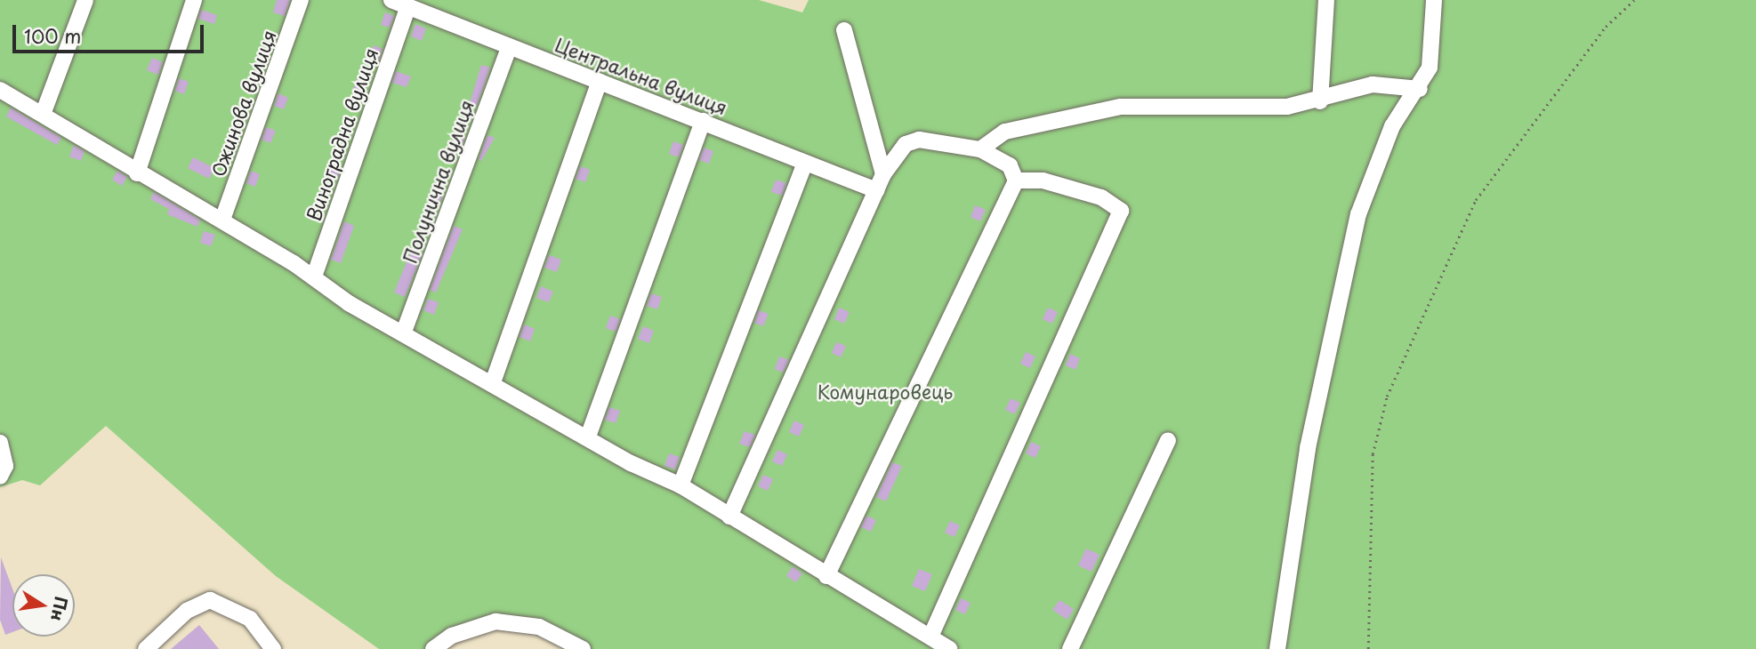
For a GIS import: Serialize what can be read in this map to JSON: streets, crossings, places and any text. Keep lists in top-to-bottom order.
{
  "streets": {
    "street": [
      "Центральна вулиця",
      "Ожинова вулиця",
      "Виноградна вулиця",
      "Полунична вулиця"
    ]
  },
  "crossings": [
    ["Центральна вулиця", "Виноградна вулиця"],
    ["Центральна вулиця", "Полунична вулиця"]
  ],
  "parks": ["Комунаровець"],
  "scale_bar": "100 m",
  "north": "right"
}
